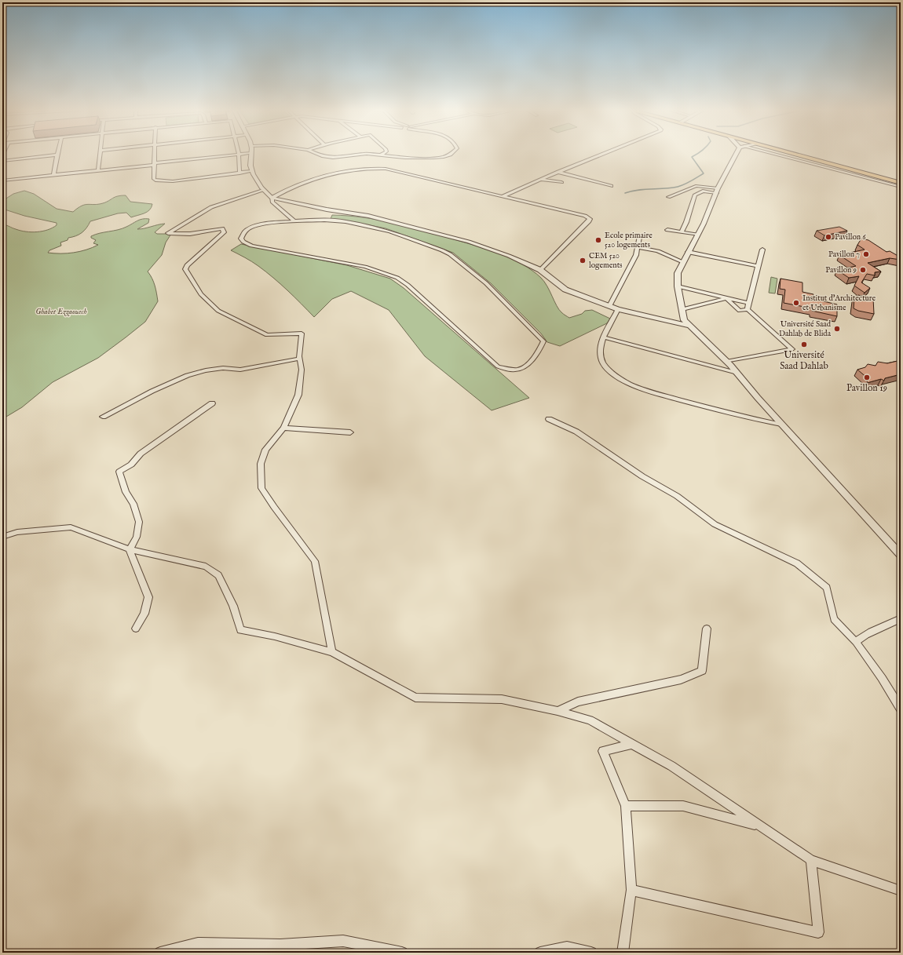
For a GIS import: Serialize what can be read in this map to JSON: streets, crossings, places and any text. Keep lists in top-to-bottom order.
{
  "parks": ["Ghabet Ezzaouech"],
  "places": [
    "Pavillon 6",
    "Ecole primaire 520 logements",
    "Pavillon 7",
    "CEM 520 logements",
    "Pavillon 9",
    "Institut d'Architecture et Urbanisme",
    "Université Saad Dahlab de Blida",
    "Université Saad Dahlab",
    "Pavillon 19"
  ]
}
